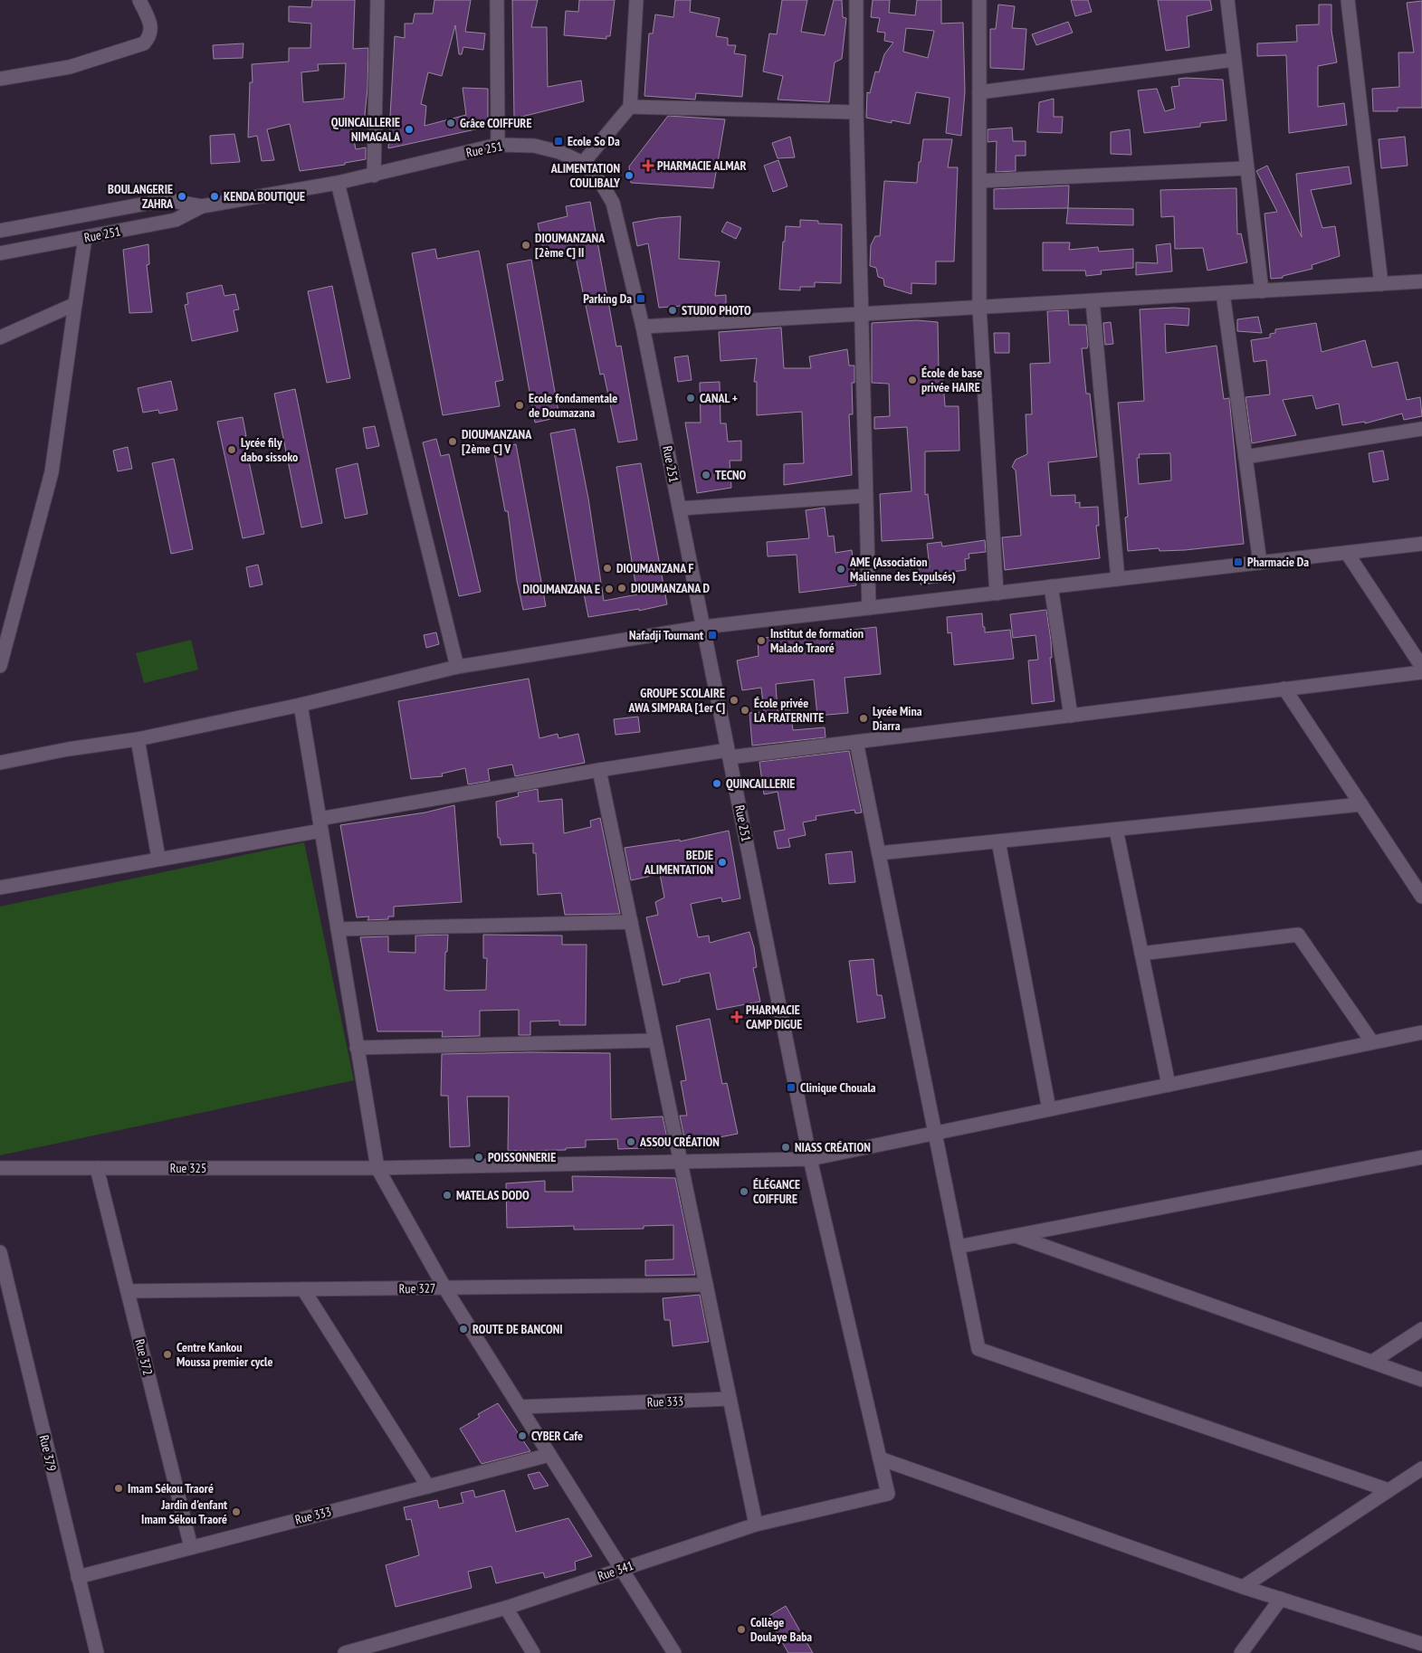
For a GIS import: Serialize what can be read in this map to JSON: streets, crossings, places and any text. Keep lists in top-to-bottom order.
{
  "streets": {
    "street": [
      "Rue 251",
      "Rue 325",
      "Rue 327",
      "Rue 372",
      "Rue 333",
      "Rue 379",
      "Rue 341"
    ]
  },
  "crossings": [
    ["Rue 251", "Rue 325"],
    ["Rue 251", "Rue 341"],
    ["Rue 325", "Rue 372"],
    ["Rue 327", "Rue 372"],
    ["Rue 372", "Rue 333"],
    ["Rue 333", "Rue 379"]
  ],
  "places": {
    "other": [
      "Grâce COIFFURE",
      "QUINCAILLERIE NIMAGALA",
      "ALIMENTATION COULIBALY",
      "BOULANGERIE ZAHRA",
      "KENDA BOUTIQUE",
      "DIOUMANZANA [2ème C] II",
      "STUDIO PHOTO",
      "École de base privée HAIRE",
      "CANAL +",
      "Ecole fondamentale de Doumazana",
      "DIOUMANZANA [2ème C] V",
      "Lycée fily dabo sissoko",
      "TECNO",
      "DIOUMANZANA F",
      "AME (Association Malienne des Expulsés)",
      "DIOUMANZANA D",
      "DIOUMANZANA E",
      "Institut de formation Malado Traoré",
      "GROUPE SCOLAIRE AWA SIMPARA [1er C]",
      "École privée LA FRATERNITE",
      "Lycée Mina Diarra",
      "QUINCAILLERIE",
      "BEDJE ALIMENTATION",
      "ASSOU CRÉATION",
      "NIASS CRÉATION",
      "POISSONNERIE",
      "ÉLÉGANCE COIFFURE",
      "MATELAS DODO",
      "ROUTE DE BANCONI",
      "Centre Kankou Moussa premier cycle",
      "CYBER Cafe",
      "Imam Sékou Traoré",
      "Jardin d'enfant Imam Sékou Traoré",
      "Collège Doulaye Baba"
    ],
    "transit": [
      "Ecole So Da",
      "Parking Da",
      "Pharmacie Da",
      "Nafadji Tournant",
      "Clinique Chouala"
    ],
    "health": ["PHARMACIE ALMAR", "PHARMACIE CAMP DIGUE"]
  }
}
